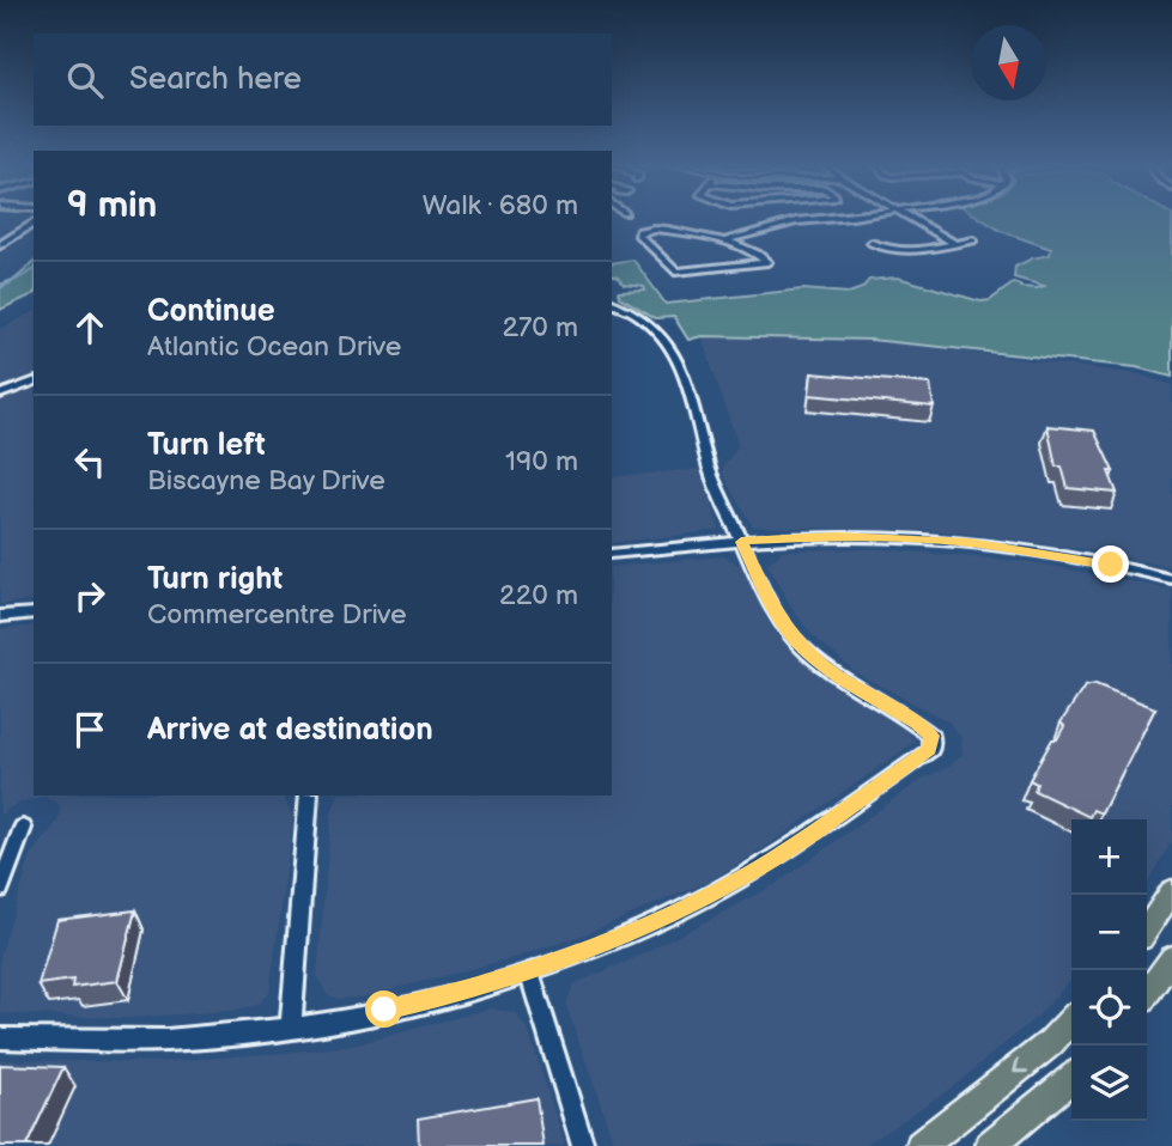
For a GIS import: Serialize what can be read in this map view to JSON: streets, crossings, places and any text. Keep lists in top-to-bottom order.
{
  "north": "bottom",
  "page": {
    "search": "Search here",
    "heading": ["9 min", "Walk · 680 m"],
    "list": [
      ["Continue", "Atlantic Ocean Drive", "270 m"],
      ["Turn left", "Biscayne Bay Drive", "190 m"],
      ["Turn right", "Commercentre Drive", "220 m"],
      "Arrive at destination"
    ],
    "map_buttons": ["+", "−"]
  }
}
